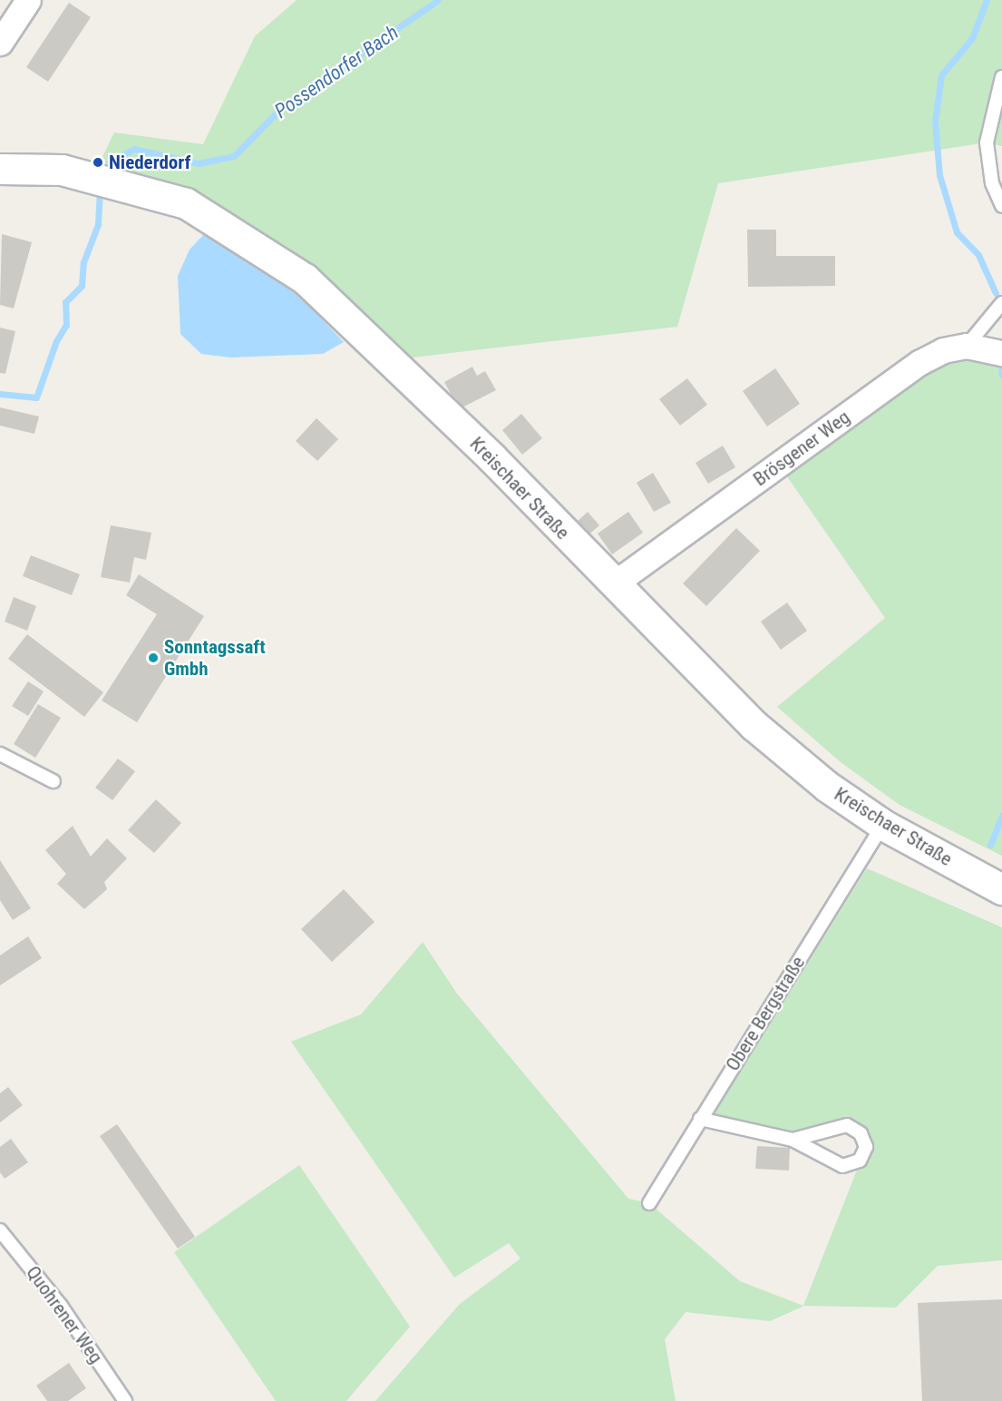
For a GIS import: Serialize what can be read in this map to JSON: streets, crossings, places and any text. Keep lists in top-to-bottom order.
{
  "streets": {
    "main road": ["Kreischaer Straße"],
    "street": ["Brösgener Weg"],
    "lane": ["Obere Bergstraße", "Quohrener Weg"]
  },
  "crossings": [
    ["Brösgener Weg", "Kreischaer Straße"],
    ["Kreischaer Straße", "Obere Bergstraße"]
  ],
  "water": ["Possendorfer Bach"],
  "places": ["Niederdorf", "Sonntagssaft Gmbh"]
}
